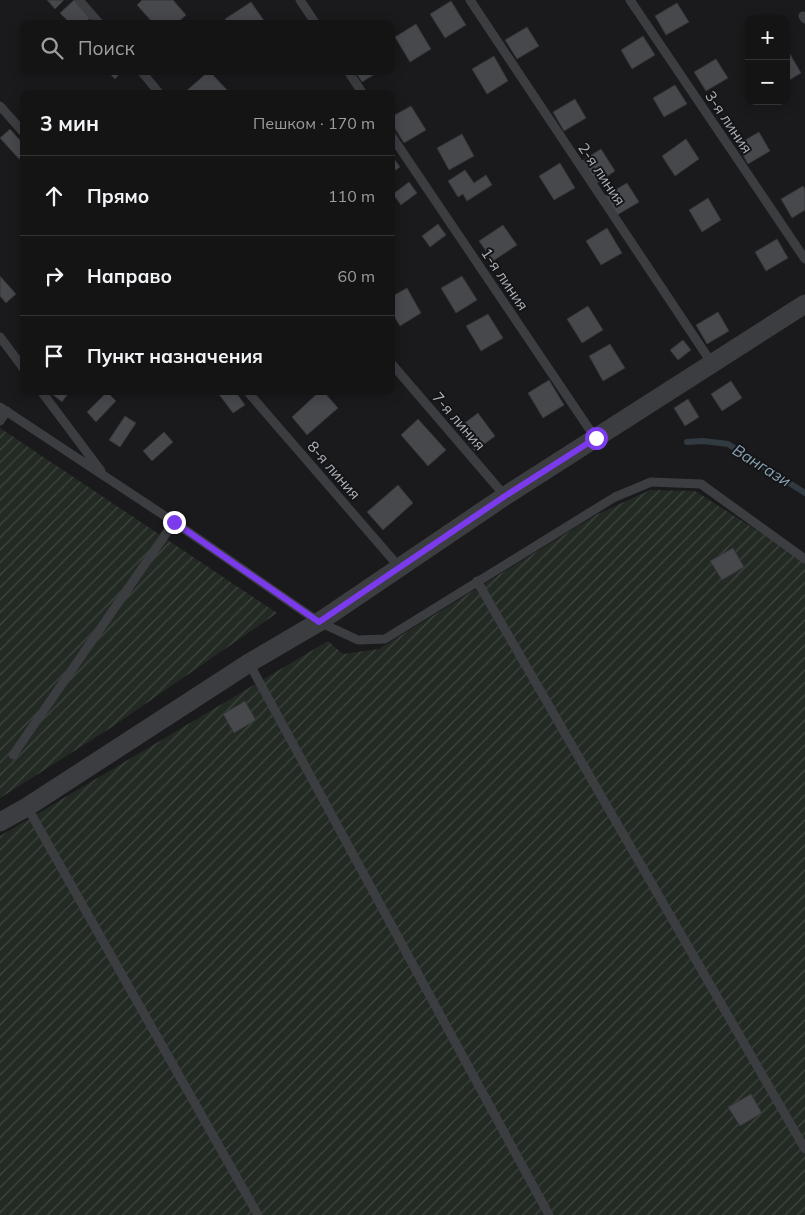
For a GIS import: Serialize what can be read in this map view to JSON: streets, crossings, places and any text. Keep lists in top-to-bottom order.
{
  "streets": {
    "lane": [
      "3-я линия",
      "2-я линия",
      "1-я линия",
      "7-я линия",
      "8-я линия"
    ]
  },
  "water": ["Вангази"],
  "page": {
    "map_buttons": ["+", "−"],
    "search": "Поиск",
    "heading": ["3 мин", "Пешком · 170 m"],
    "list": [
      ["Прямо", "110 m"],
      ["Направо", "60 m"],
      "Пункт назначения"
    ]
  }
}
